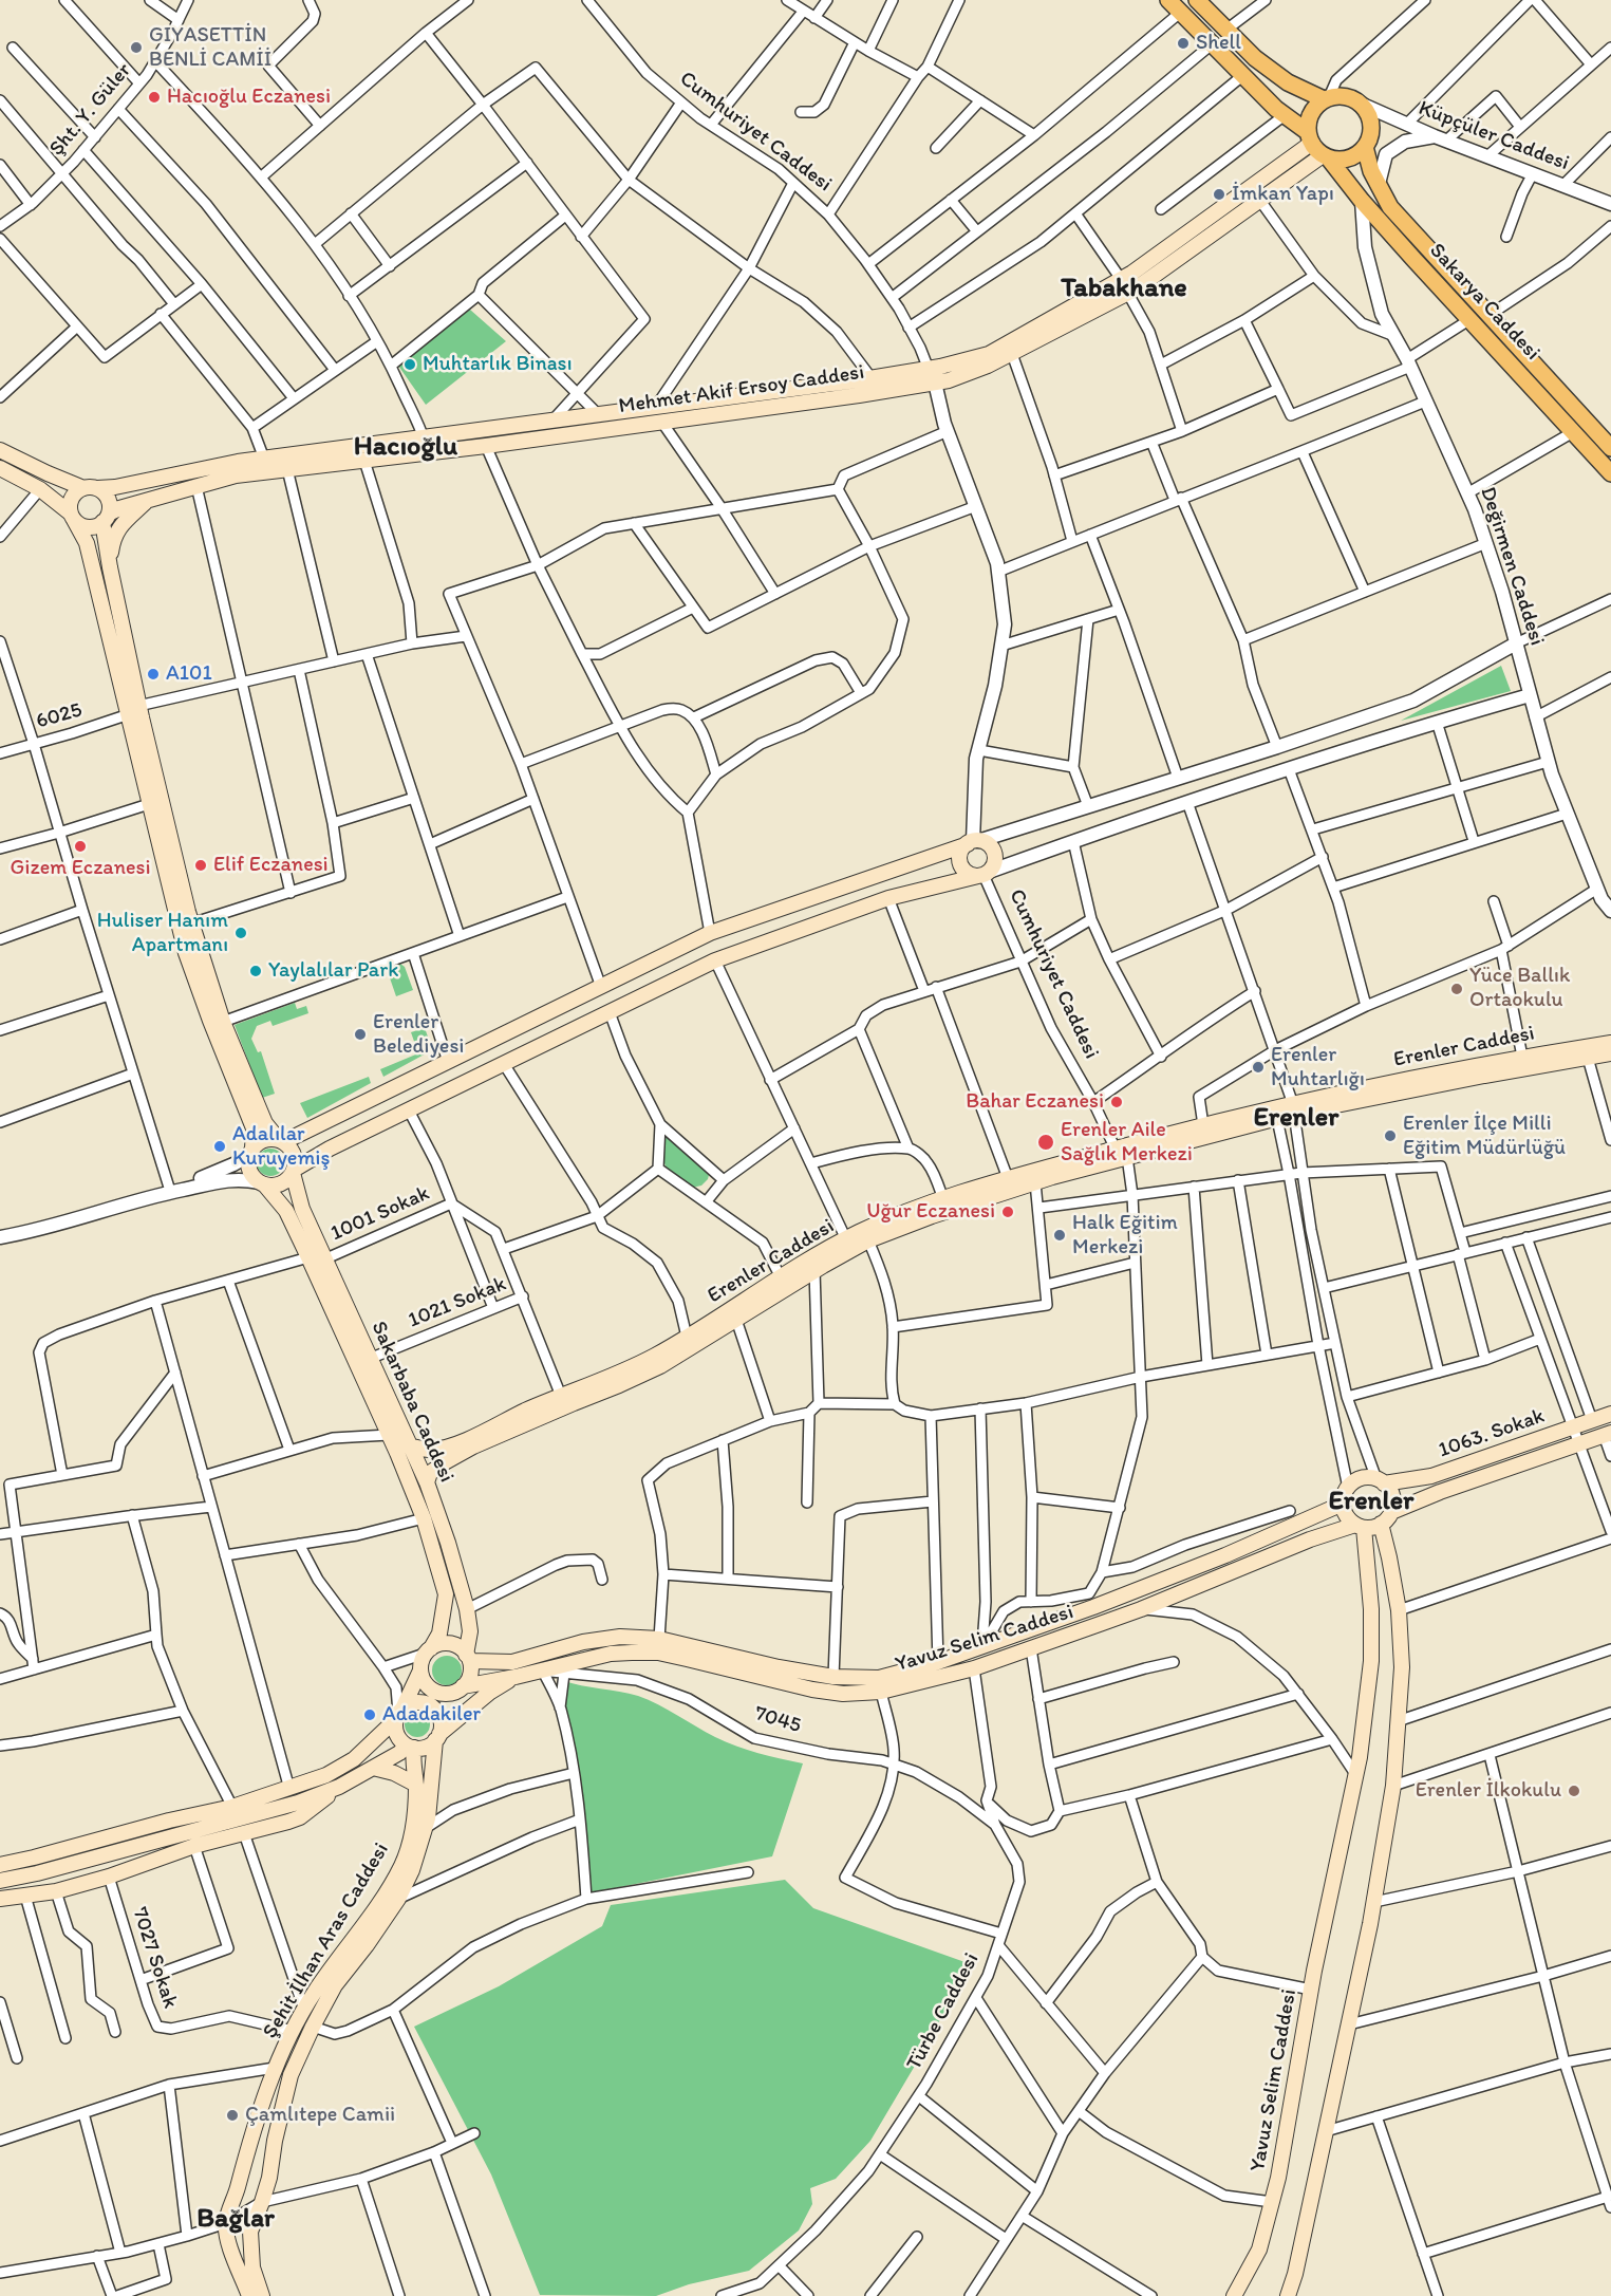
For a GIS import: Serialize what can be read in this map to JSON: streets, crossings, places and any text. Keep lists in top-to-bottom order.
{
  "streets": {
    "main road": [
      "Sakarya Caddesi",
      "Mehmet Akif Ersoy Caddesi",
      "Erenler Caddesi",
      "Sakarbaba Caddesi",
      "1063. Sokak",
      "Yavuz Selim Caddesi",
      "Şehit İlhan Aras Caddesi"
    ],
    "street": [
      "Şht. Y. Güler",
      "Cumhuriyet Caddesi",
      "Küpçüler Caddesi",
      "Değirmen Caddesi",
      "6025",
      "1001 Sokak",
      "1021 Sokak",
      "7045",
      "7027 Sokak",
      "Türbe Caddesi"
    ]
  },
  "crossings": [
    ["Cumhuriyet Caddesi", "Mehmet Akif Ersoy Caddesi"],
    ["Cumhuriyet Caddesi", "Erenler Caddesi"],
    ["Küpçüler Caddesi", "Sakarya Caddesi"],
    ["Küpçüler Caddesi", "Mehmet Akif Ersoy Caddesi"],
    ["Sakarya Caddesi", "Mehmet Akif Ersoy Caddesi"],
    ["Sakarya Caddesi", "Değirmen Caddesi"],
    ["Erenler Caddesi", "Sakarbaba Caddesi"],
    ["1001 Sokak", "Sakarbaba Caddesi"],
    ["1021 Sokak", "Sakarbaba Caddesi"],
    ["Sakarbaba Caddesi", "Yavuz Selim Caddesi"],
    ["Sakarbaba Caddesi", "Şehit İlhan Aras Caddesi"],
    ["1063. Sokak", "Yavuz Selim Caddesi"],
    ["Yavuz Selim Caddesi", "7045"],
    ["Yavuz Selim Caddesi", "Şehit İlhan Aras Caddesi"],
    ["Yavuz Selim Caddesi", "Türbe Caddesi"],
    ["7045", "Türbe Caddesi"],
    ["Şehit İlhan Aras Caddesi", "7027 Sokak"]
  ],
  "districts": [
    "Tabakhane",
    "Hacıoğlu",
    "Erenler",
    "Erenler",
    "Bağlar"
  ],
  "places": [
    "Shell",
    "GIYASETTİN BENLİ CAMİİ",
    "Hacıoğlu Eczanesi",
    "İmkan Yapı",
    "Muhtarlık Binası",
    "A101",
    "Gizem Eczanesi",
    "Elif Eczanesi",
    "Huliser Hanım Apartmanı",
    "Yaylalılar Park",
    "Yüce Ballık Ortaokulu",
    "Erenler Belediyesi",
    "Erenler Muhtarlığı",
    "Bahar Eczanesi",
    "Erenler İlçe Milli Eğitim Müdürlüğü",
    "Erenler Aile Sağlık Merkezi",
    "Adalılar Kuruyemiş",
    "Uğur Eczanesi",
    "Halk Eğitim Merkezi",
    "Adadakiler",
    "Erenler İlkokulu",
    "Çamlıtepe Camii"
  ]
}
